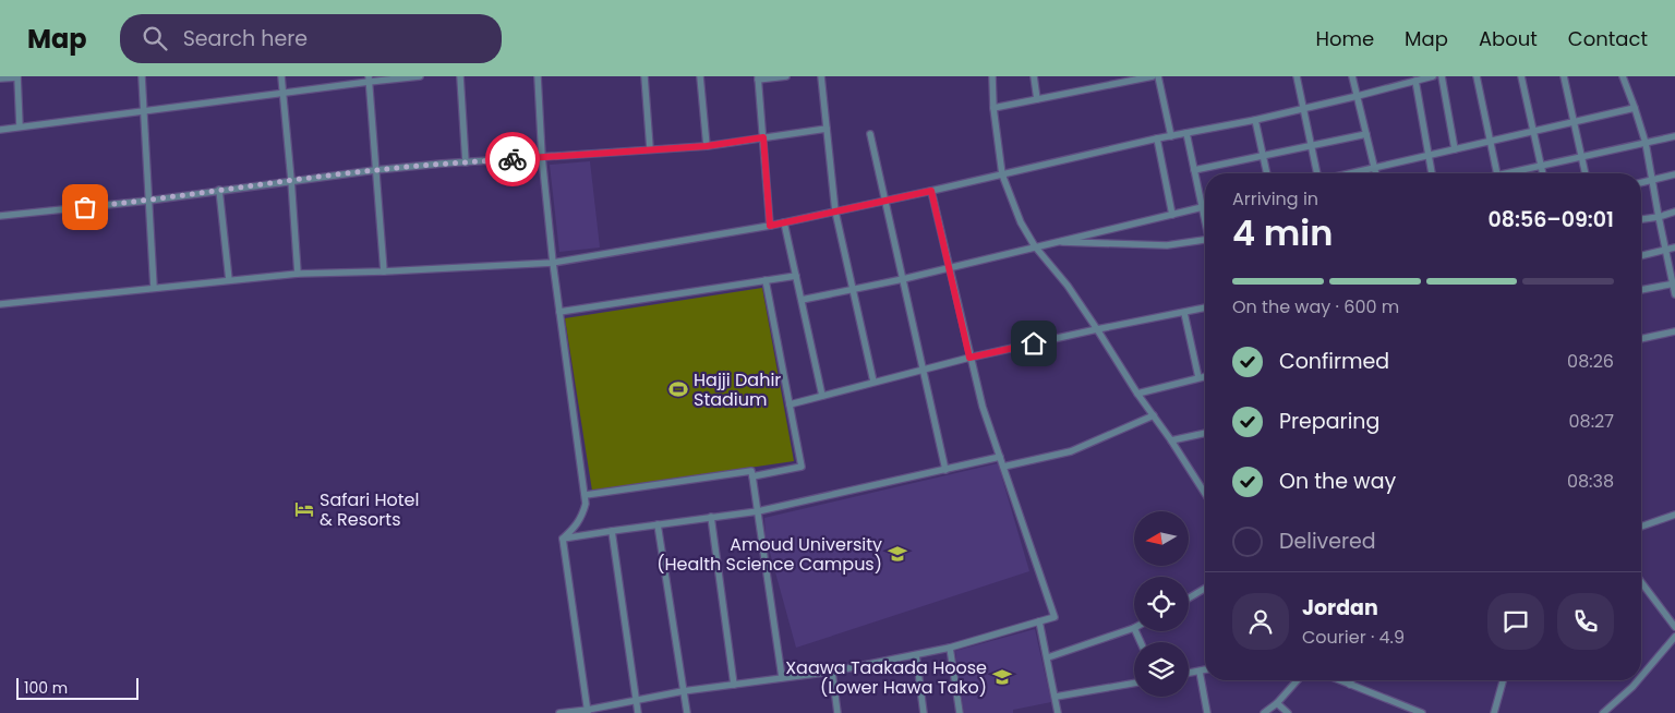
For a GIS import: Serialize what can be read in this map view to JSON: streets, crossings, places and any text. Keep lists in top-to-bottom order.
{
  "places": {
    "sports": ["Hajji Dahir Stadium"],
    "hotel": ["Safari Hotel & Resorts"],
    "school or university": ["Amoud University (Health Science Campus)", "Xaawa Taakada Hoose (Lower Hawa Tako)"]
  },
  "scale_bar": "100 m",
  "north": "left",
  "page": {
    "header": "Map",
    "search": "Search here",
    "nav": [
      "Home",
      "Map",
      "About",
      "Contact"
    ],
    "heading": ["4 min", "Arriving in", "08:56–09:01"],
    "panel": ["Jordan", "Courier · 4.9"],
    "bar": "On the way · 600 m",
    "list": [
      ["Confirmed", "08:26"],
      ["Preparing", "08:27"],
      ["On the way", "08:38"],
      "Delivered"
    ],
    "scale": "100 m"
  }
}
